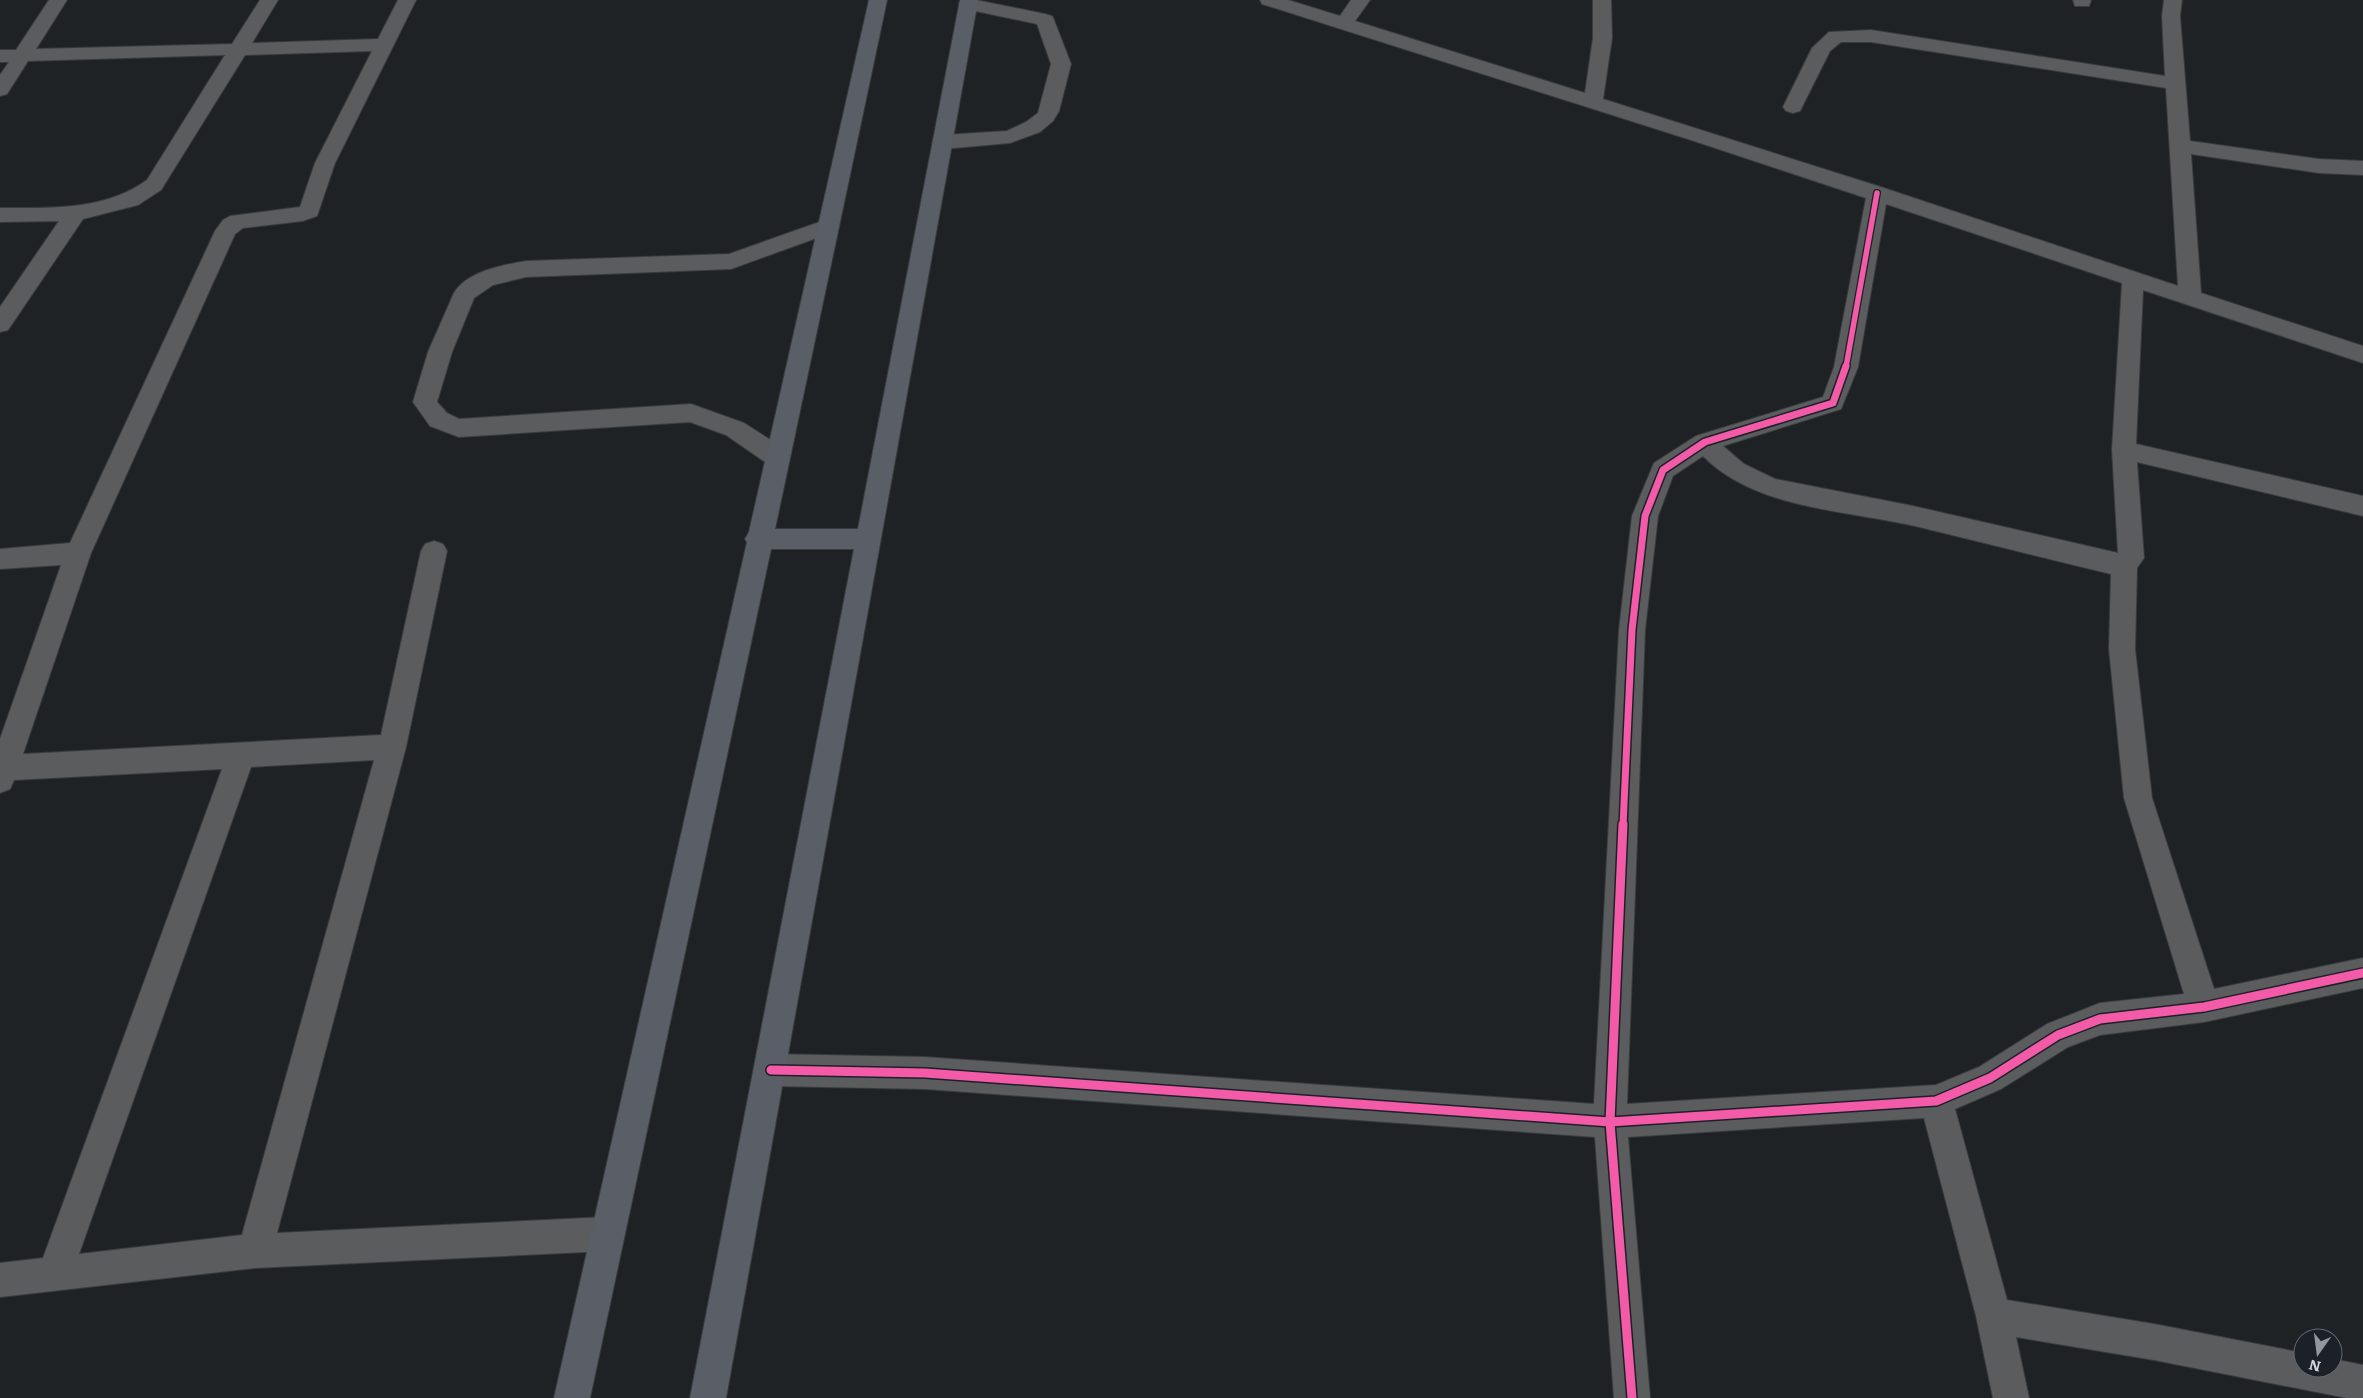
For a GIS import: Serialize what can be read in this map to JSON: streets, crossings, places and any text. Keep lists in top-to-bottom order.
{
  "north": "bottom"
}
